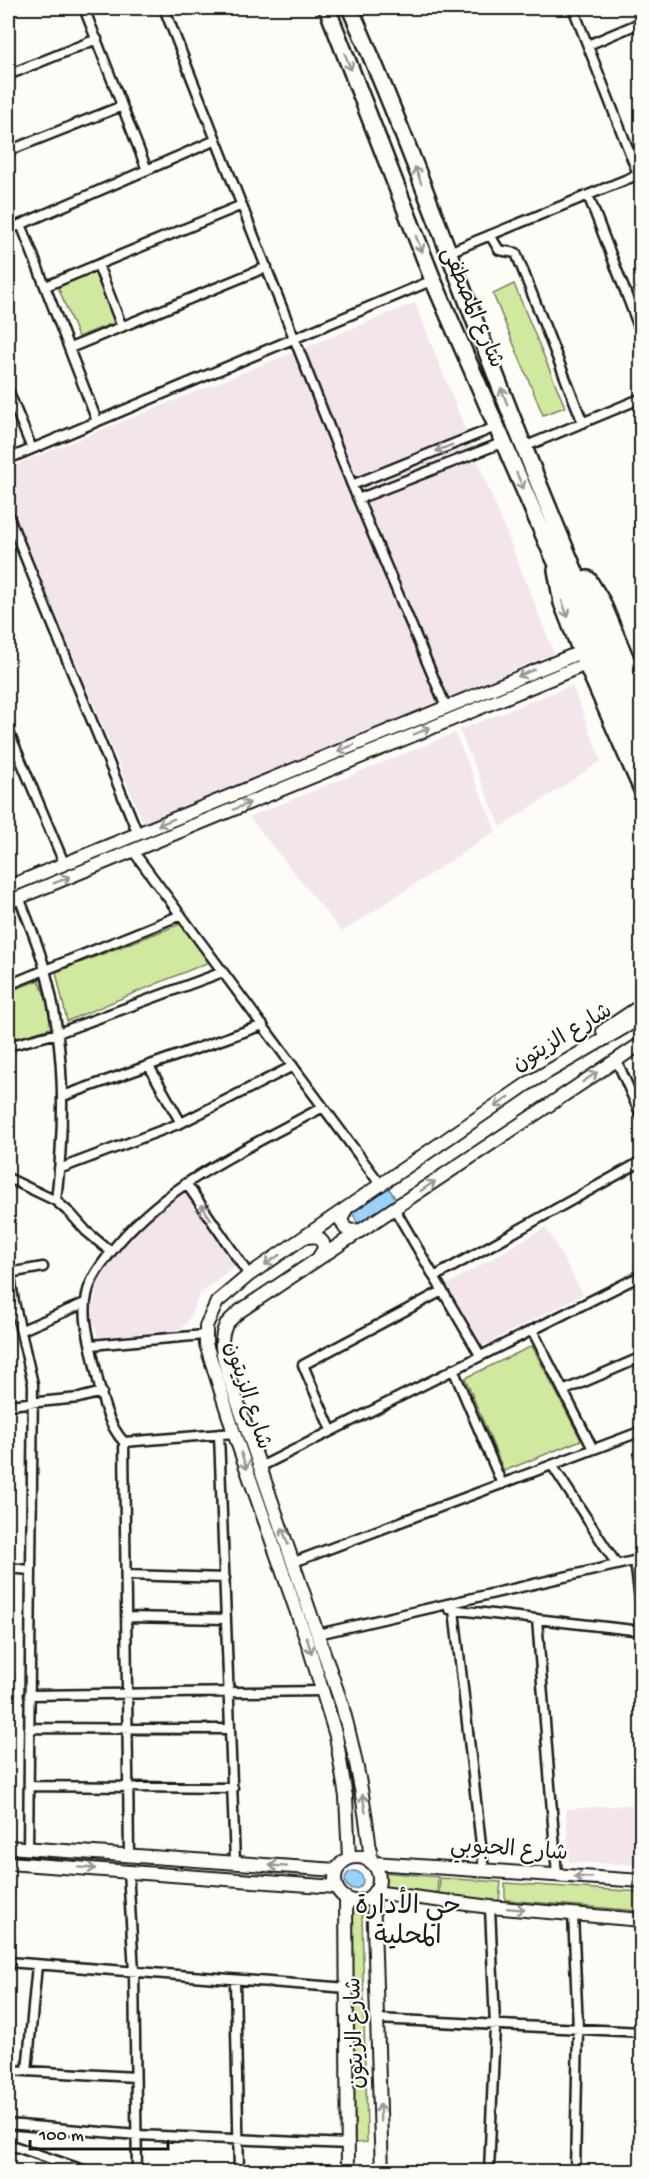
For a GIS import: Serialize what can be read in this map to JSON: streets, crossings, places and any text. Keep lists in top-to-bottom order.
{
  "streets": {
    "highway": ["شارع المصطفى"],
    "main road": ["شارع الزيتون", "شارع الحبوبي"]
  },
  "crossings": [
    ["شارع الزيتون", "شارع الحبوبي"]
  ],
  "districts": ["حي الأدارة المحلية"],
  "scale_bar": "100 m"
}
